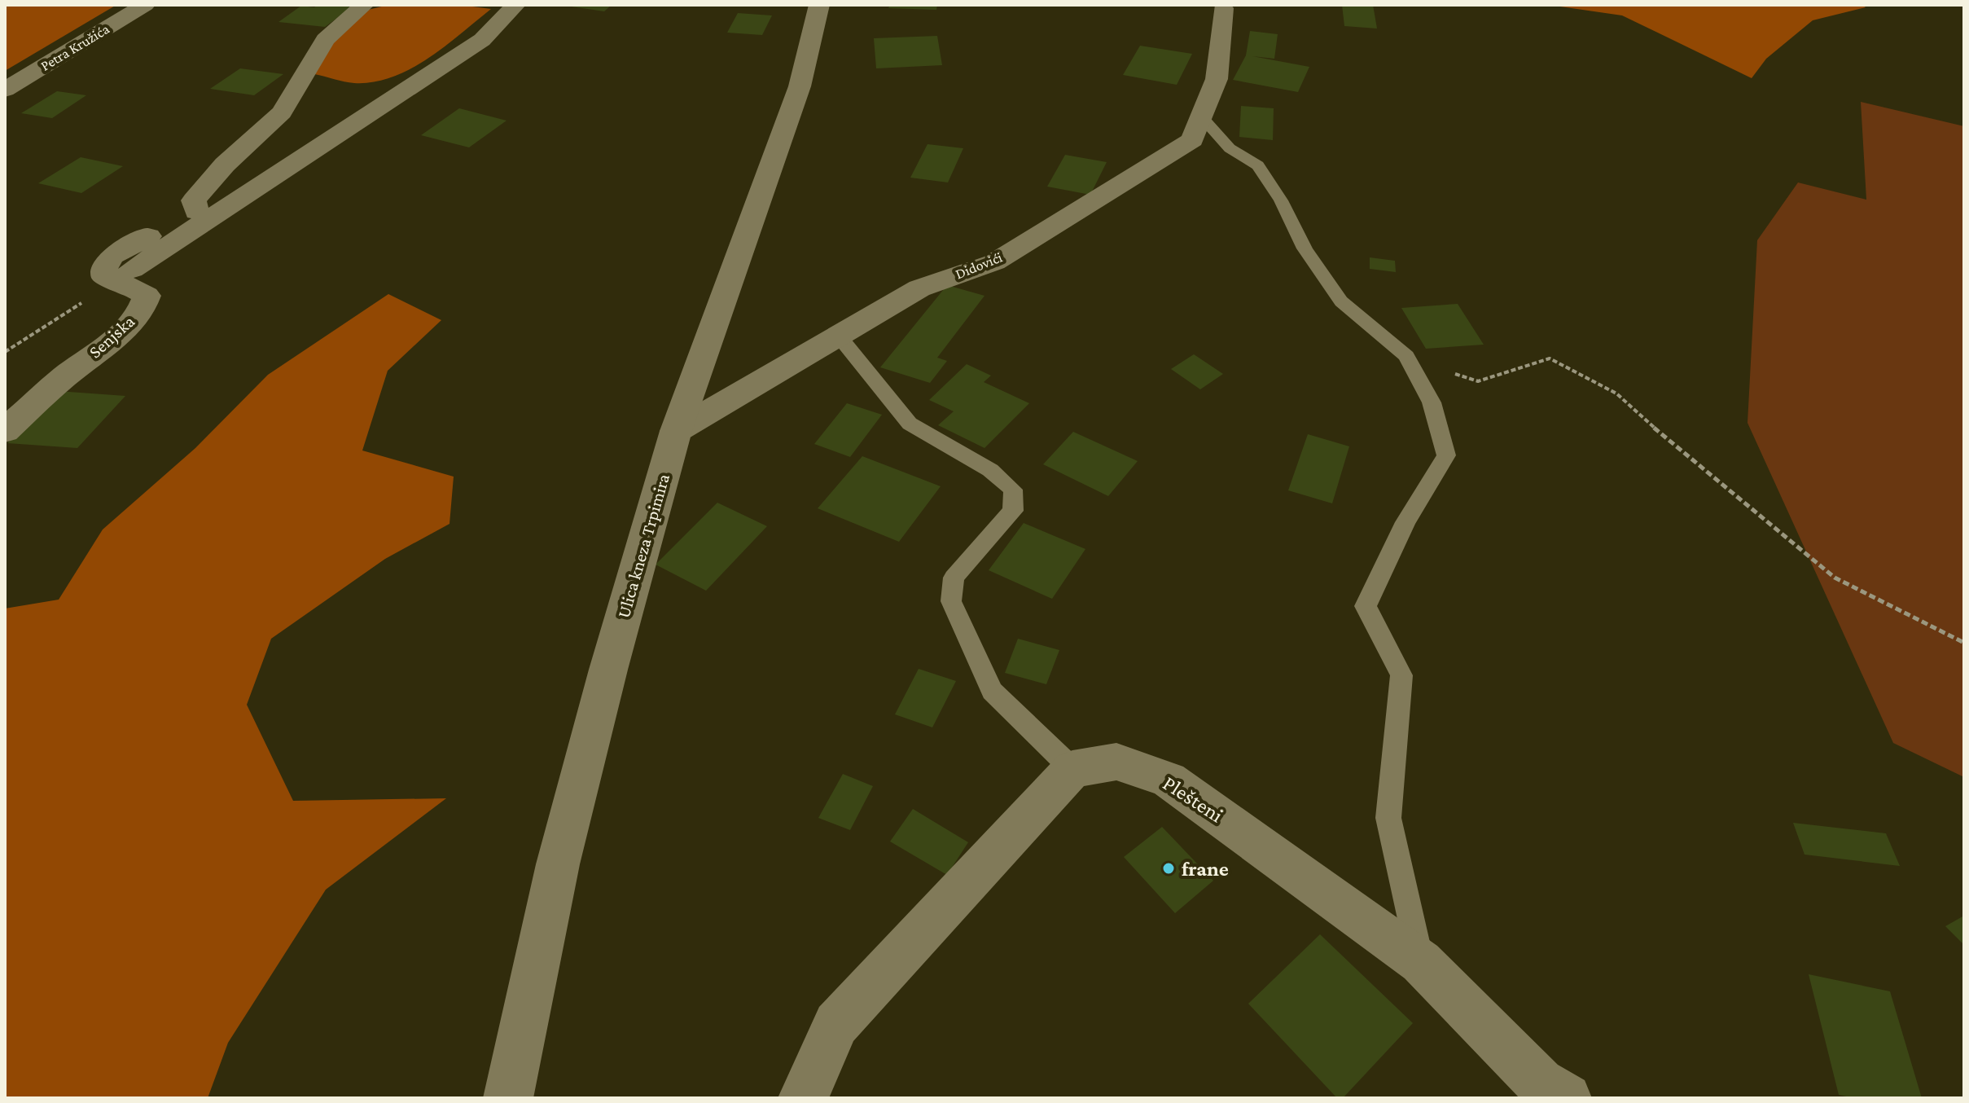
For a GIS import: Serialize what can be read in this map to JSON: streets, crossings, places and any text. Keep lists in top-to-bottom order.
{
  "streets": {
    "street": [
      "Petra Kružića",
      "Didovići",
      "Senjska",
      "Ulica kneza Trpimira",
      "Plešteni"
    ]
  },
  "crossings": [
    ["Didovići", "Ulica kneza Trpimira"]
  ],
  "places": ["frane"]
}
